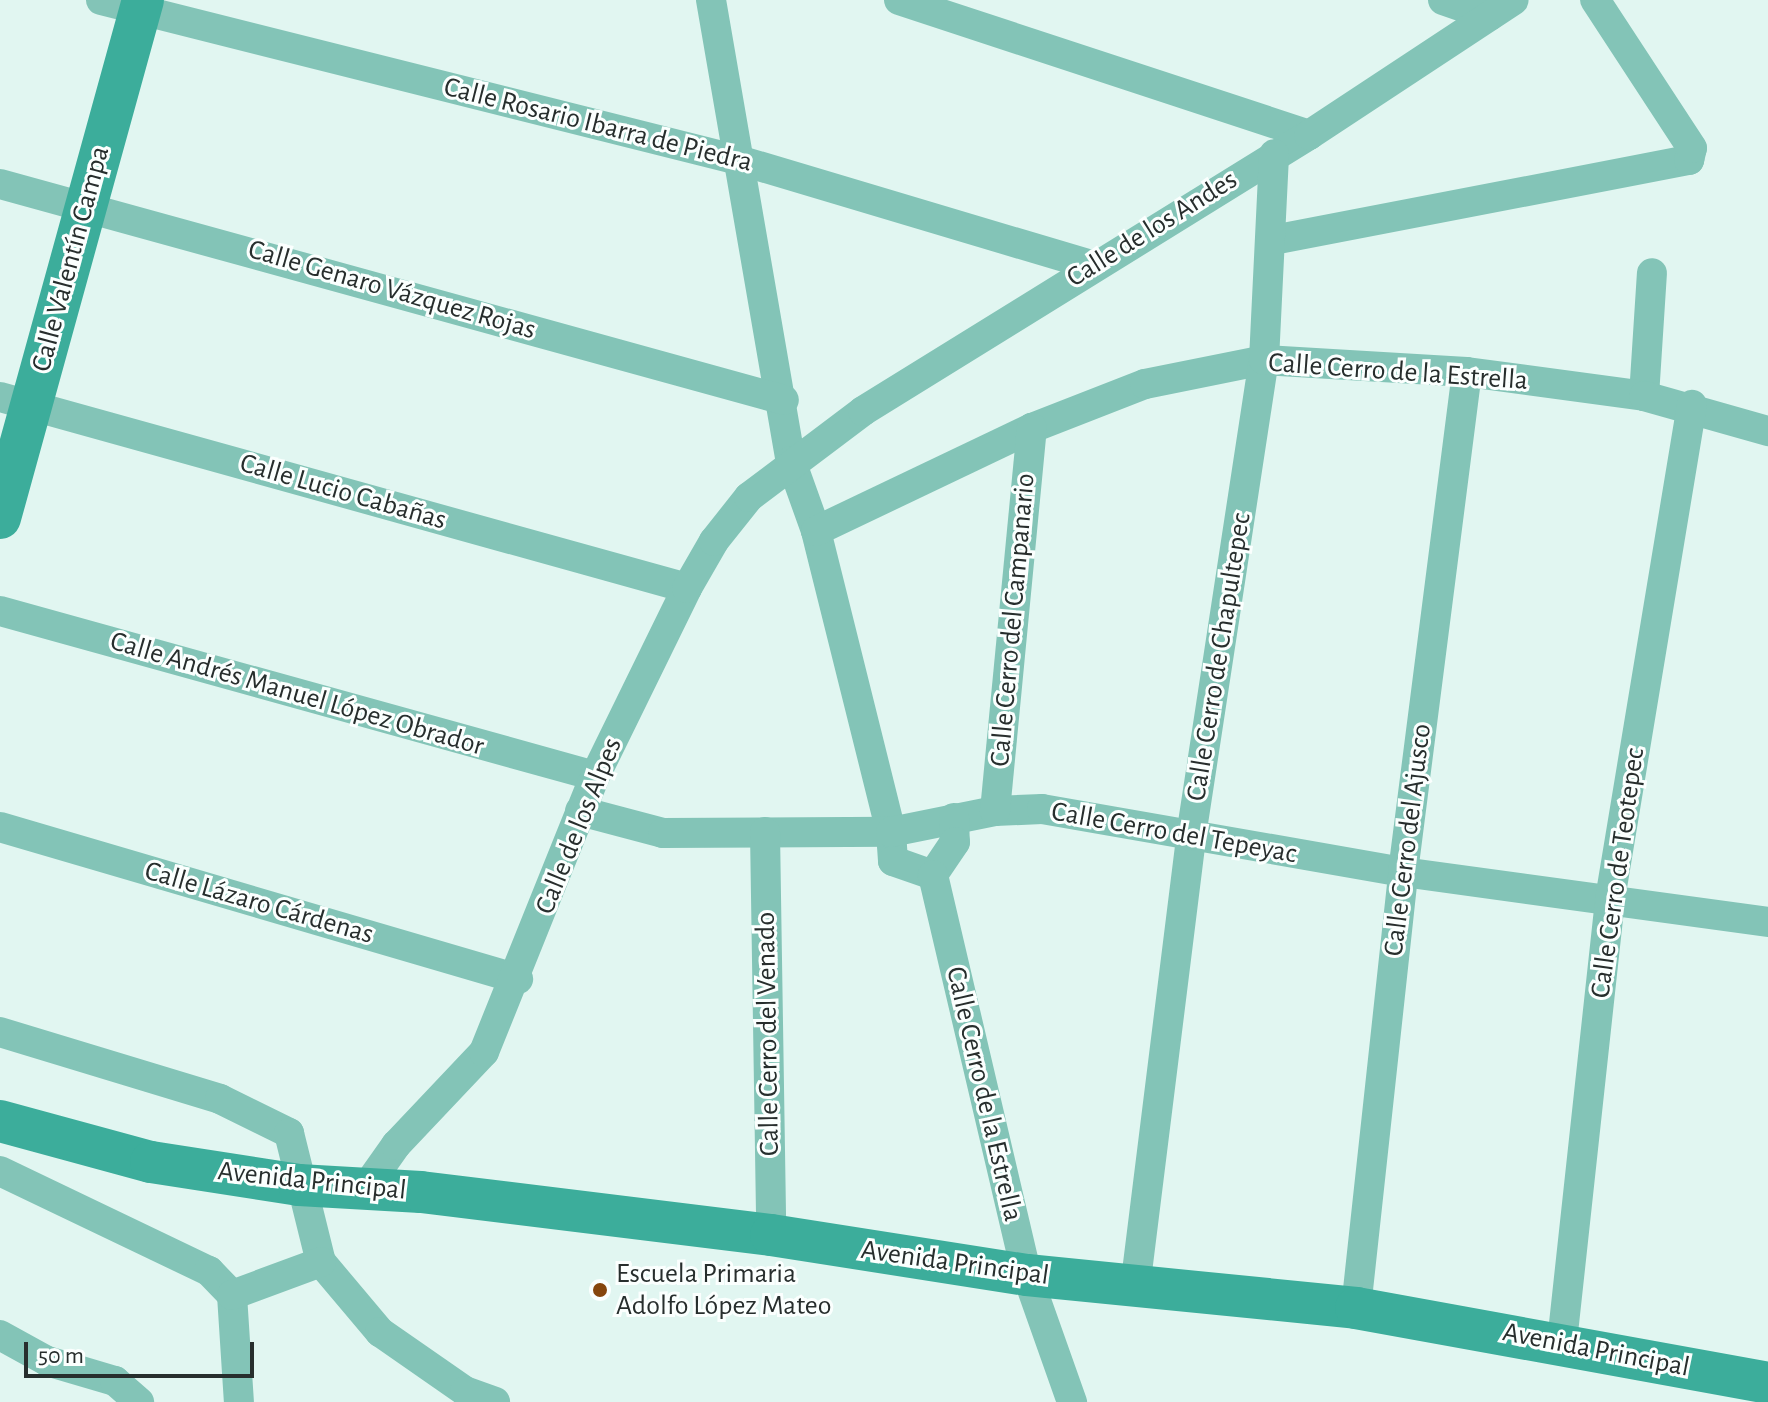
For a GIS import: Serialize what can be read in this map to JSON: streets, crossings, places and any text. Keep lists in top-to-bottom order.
{
  "streets": {
    "street": [
      "Calle Rosario Ibarra de Piedra",
      "Calle de los Andes",
      "Calle Valentín Campa",
      "Calle Genaro Vázquez Rojas",
      "Calle Cerro de la Estrella",
      "Calle Lucio Cabañas",
      "Calle Cerro del Campanario",
      "Calle Cerro de Chapultepec",
      "Calle Andrés Manuel López Obrador",
      "Calle de los Alpes",
      "Calle Cerro del Tepeyac",
      "Calle Cerro del Ajusco",
      "Calle Cerro de Teotepec",
      "Calle Lázaro Cárdenas",
      "Calle Cerro del Venado",
      "Avenida Principal"
    ]
  },
  "crossings": [
    ["Calle Rosario Ibarra de Piedra", "Calle de los Andes"],
    ["Calle Rosario Ibarra de Piedra", "Calle Valentín Campa"],
    ["Calle de los Andes", "Calle Cerro de Chapultepec"],
    ["Calle de los Andes", "Calle de los Alpes"],
    ["Calle Valentín Campa", "Calle Genaro Vázquez Rojas"],
    ["Calle Valentín Campa", "Calle Lucio Cabañas"],
    ["Calle Cerro de la Estrella", "Calle Cerro del Campanario"],
    ["Calle Cerro de la Estrella", "Calle Cerro de Chapultepec"],
    ["Calle Cerro de la Estrella", "Calle Cerro del Ajusco"],
    ["Calle Cerro de la Estrella", "Calle Cerro de Teotepec"],
    ["Calle Cerro de la Estrella", "Avenida Principal"],
    ["Calle Lucio Cabañas", "Calle de los Alpes"],
    ["Calle Cerro del Campanario", "Calle Cerro del Tepeyac"],
    ["Calle Cerro de Chapultepec", "Calle Cerro del Tepeyac"],
    ["Calle Cerro de Chapultepec", "Avenida Principal"],
    ["Calle Andrés Manuel López Obrador", "Calle de los Alpes"],
    ["Calle de los Alpes", "Calle Cerro del Tepeyac"],
    ["Calle de los Alpes", "Calle Lázaro Cárdenas"],
    ["Calle de los Alpes", "Avenida Principal"],
    ["Calle Cerro del Tepeyac", "Calle Cerro del Ajusco"],
    ["Calle Cerro del Tepeyac", "Calle Cerro de Teotepec"],
    ["Calle Cerro del Tepeyac", "Calle Cerro del Venado"],
    ["Calle Cerro del Ajusco", "Avenida Principal"],
    ["Calle Cerro de Teotepec", "Avenida Principal"],
    ["Calle Cerro del Venado", "Avenida Principal"]
  ],
  "places": ["Escuela Primaria Adolfo López Mateo"],
  "scale_bar": "50 m"
}
